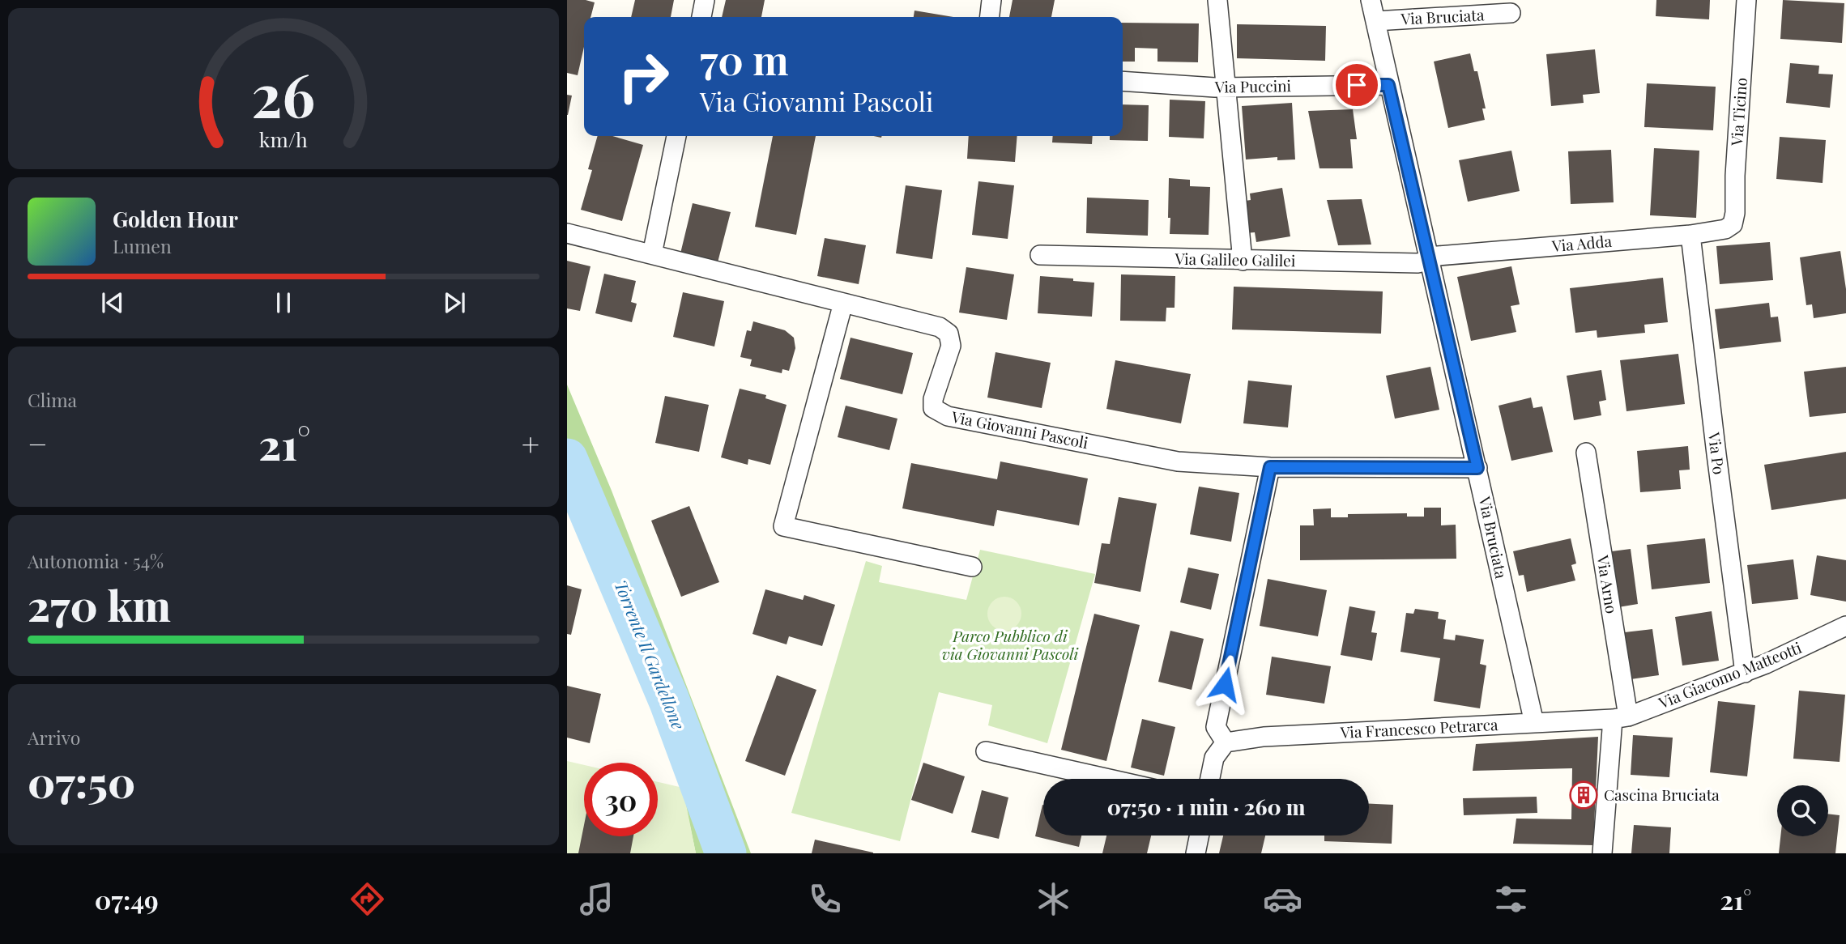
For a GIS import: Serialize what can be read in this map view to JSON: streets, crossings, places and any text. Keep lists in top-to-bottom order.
{
  "streets": {
    "street": [
      "Via Bruciata",
      "Via Puccini",
      "Via Ticino",
      "Via Adda",
      "Via Galileo Galilei",
      "Via Giovanni Pascoli",
      "Via Po",
      "Via Arno",
      "Via Giacomo Matteotti",
      "Via Francesco Petrarca"
    ]
  },
  "crossings": [
    ["Via Bruciata", "Via Puccini"],
    ["Via Bruciata", "Via Adda"],
    ["Via Bruciata", "Via Galileo Galilei"],
    ["Via Bruciata", "Via Giovanni Pascoli"],
    ["Via Bruciata", "Via Francesco Petrarca"],
    ["Via Ticino", "Via Adda"],
    ["Via Adda", "Via Galileo Galilei"],
    ["Via Adda", "Via Po"],
    ["Via Po", "Via Giacomo Matteotti"],
    ["Via Arno", "Via Giacomo Matteotti"],
    ["Via Arno", "Via Francesco Petrarca"],
    ["Via Giacomo Matteotti", "Via Francesco Petrarca"]
  ],
  "water": ["Torrente Il Gardellone"],
  "parks": ["Parco Pubblico di via Giovanni Pascoli"],
  "places": {
    "building": ["Cascina Bruciata"]
  },
  "page": {
    "turn": ["70 m", "Via Giovanni Pascoli"],
    "song": ["Golden Hour", "Lumen"],
    "tile": [
      "Clima",
      ["Autonomia · 54%", "270 km"],
      ["Arrivo", "07:50"]
    ],
    "heat": ["−", "21°", "+"],
    "limit": "30",
    "trip": "07:50 · 1 min · 260 m",
    "tabs": ["07:49", "21°"],
    "gauge": ["26", "km/h"]
  }
}
